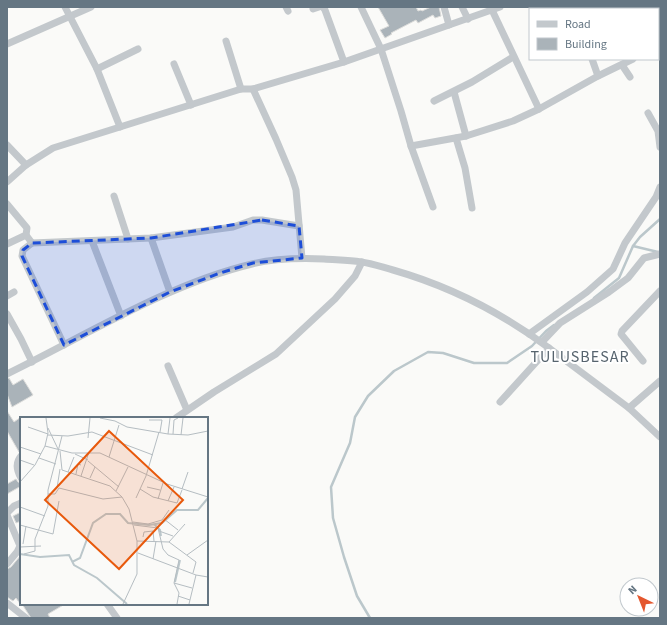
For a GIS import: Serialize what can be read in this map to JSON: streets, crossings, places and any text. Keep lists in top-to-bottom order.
{
  "districts": ["TULUSBESAR"],
  "legend": ["Road", "Building"],
  "north": "top left"
}
